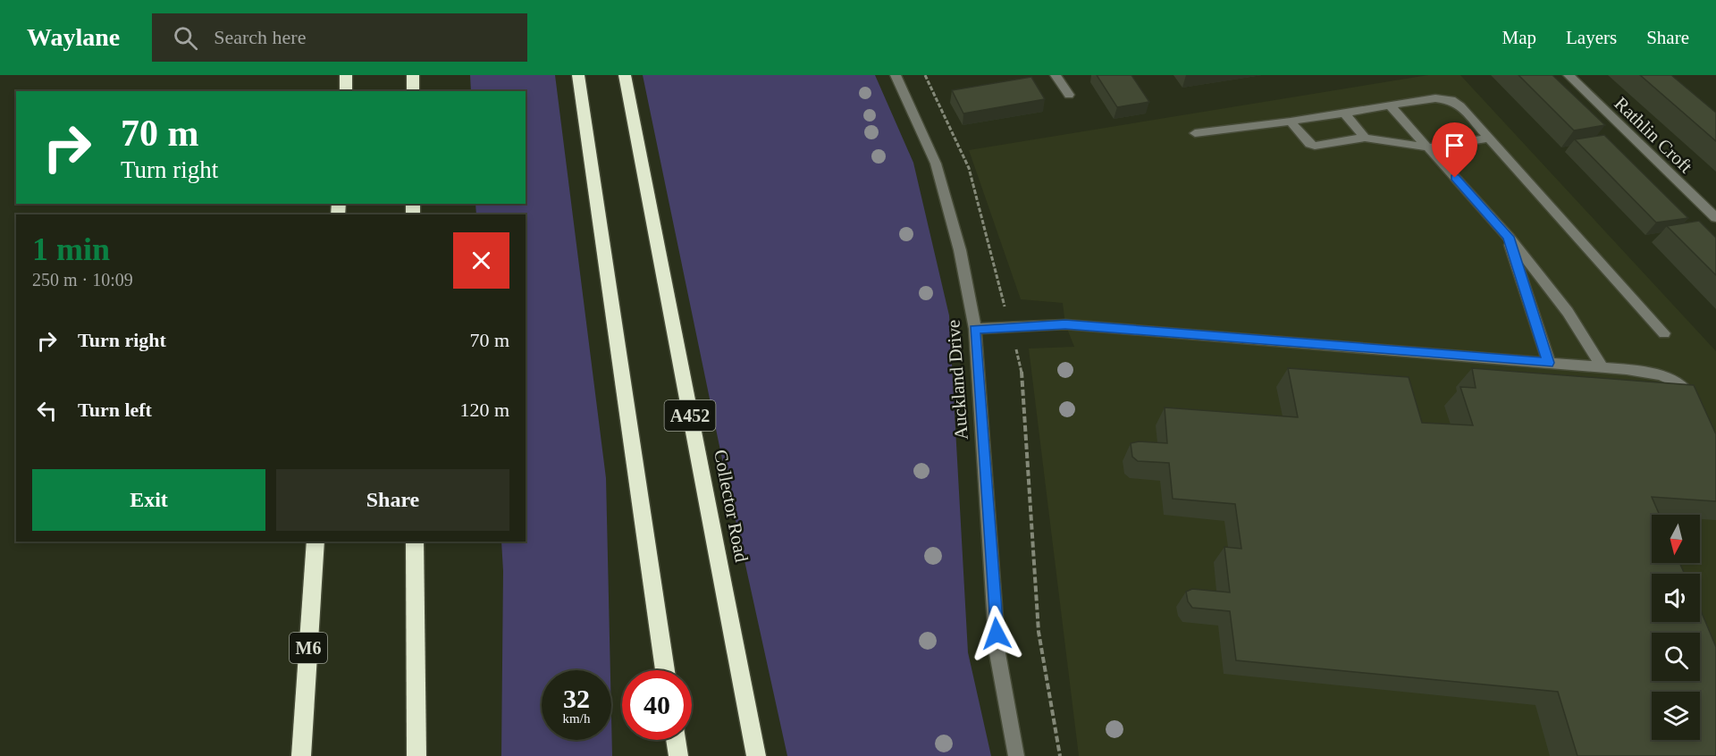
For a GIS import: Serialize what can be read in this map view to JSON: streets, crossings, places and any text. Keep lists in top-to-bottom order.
{
  "streets": {
    "highway": ["A452", "Collector Road", "M6"],
    "street": ["Rathlin Croft", "Auckland Drive"]
  },
  "north": "bottom",
  "page": {
    "header": "Waylane",
    "search": "Search here",
    "nav": ["Map", "Layers", "Share"],
    "turn": ["70 m", "Turn right"],
    "heading": ["1 min", "250 m · 10:09"],
    "list": [
      {
        "name": "Turn right",
        "value": "70 m"
      },
      {
        "name": "Turn left",
        "value": "120 m"
      }
    ],
    "buttons": ["Exit", "Share"],
    "speed": "32 km/h",
    "limit": "40"
  }
}
